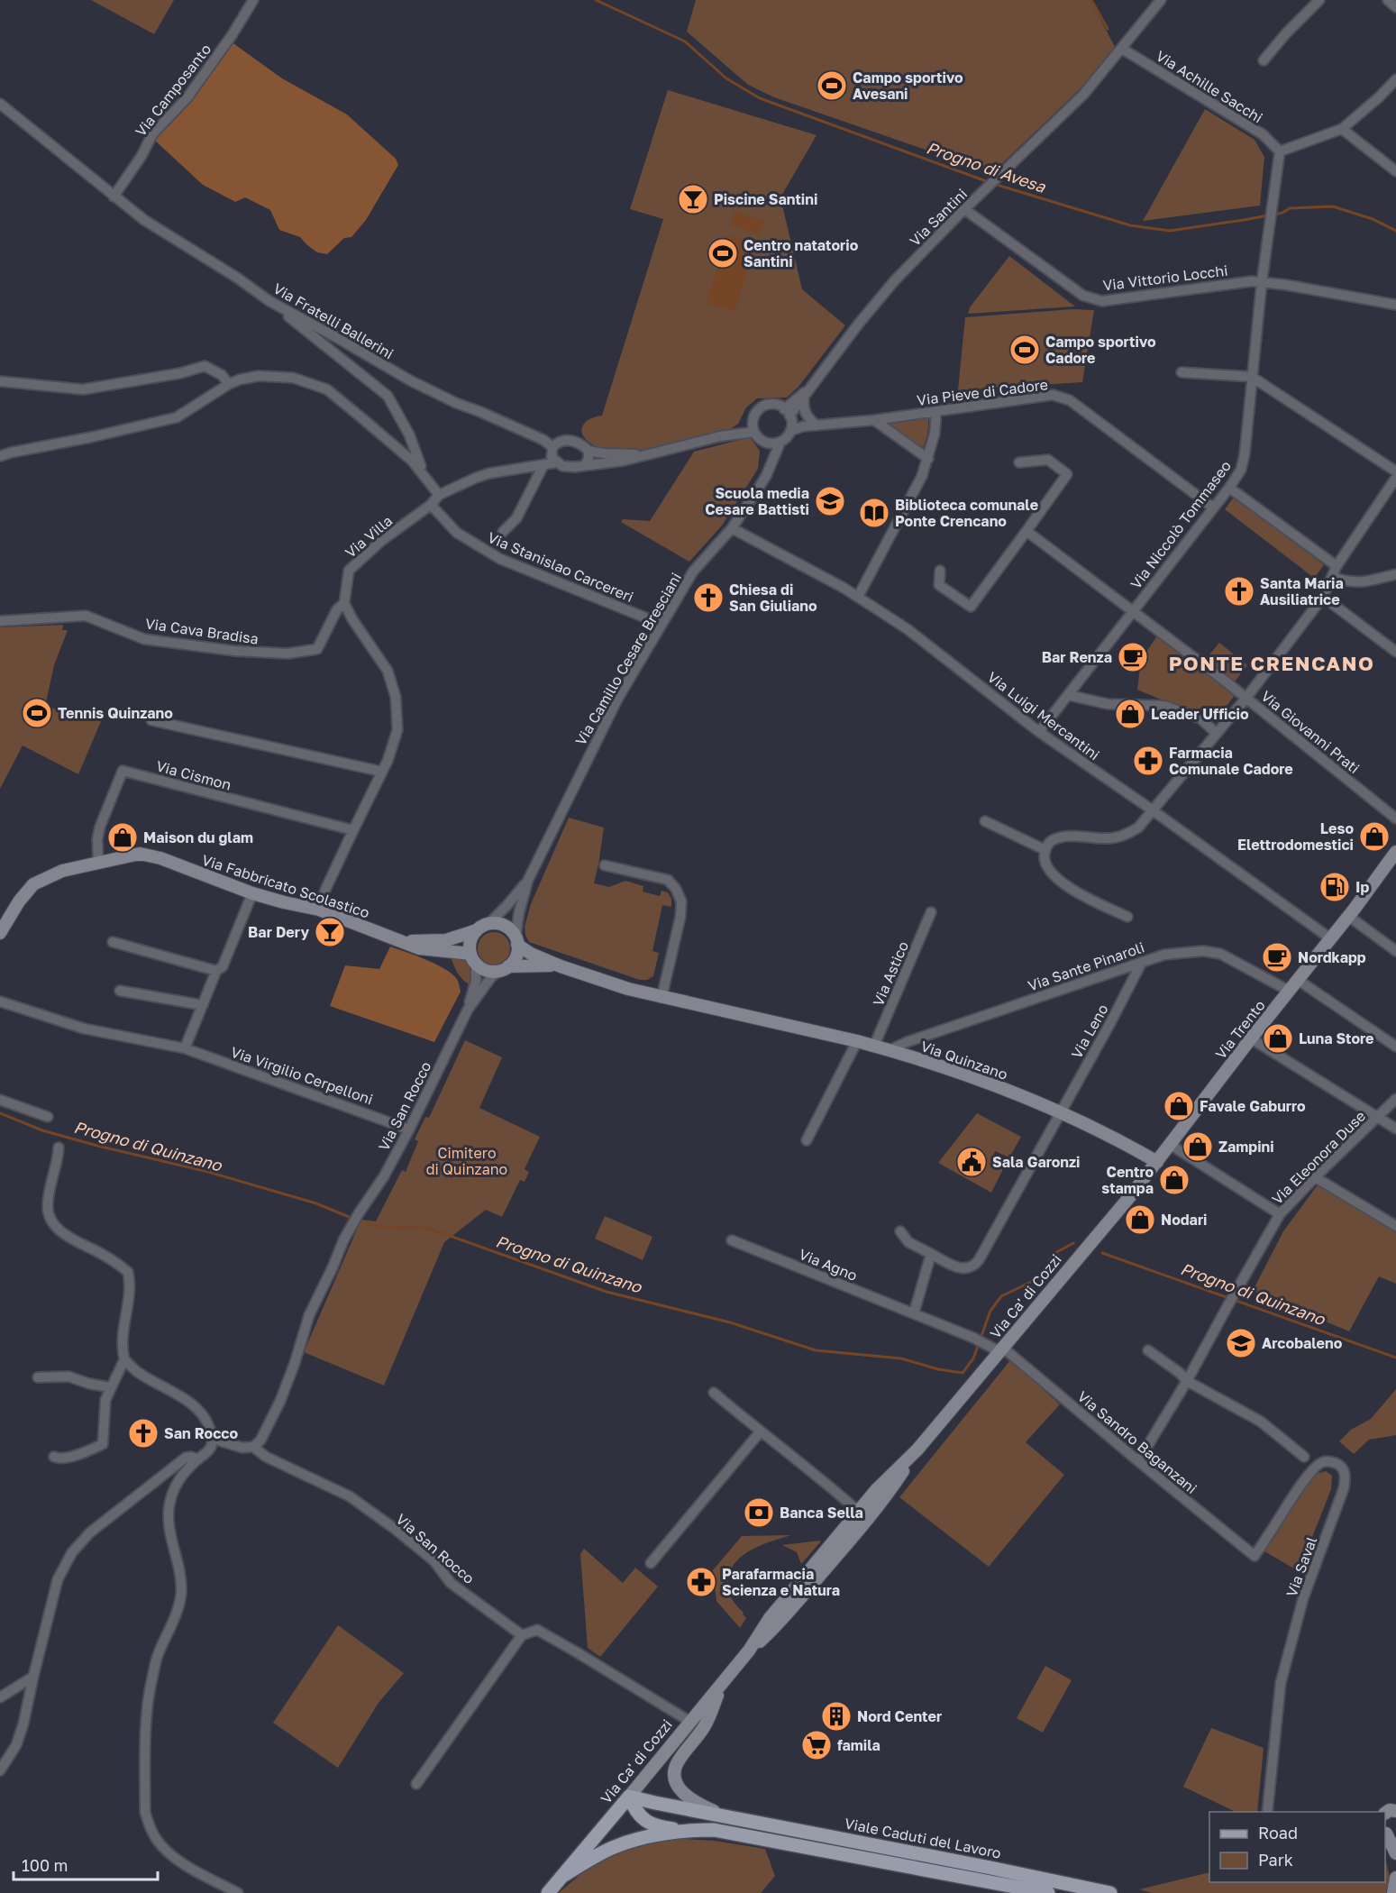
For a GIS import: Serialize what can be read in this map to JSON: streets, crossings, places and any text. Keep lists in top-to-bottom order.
{
  "streets": {
    "main road": [
      "Via Fabbricato Scolastico",
      "Via Trento",
      "Via Quinzano",
      "Via Ca' di Cozzi",
      "Viale Caduti del Lavoro"
    ],
    "street": [
      "Via Achille Sacchi",
      "Via Camposanto",
      "Via Santini",
      "Via Vittorio Locchi",
      "Via Fratelli Ballerini",
      "Via Pieve di Cadore",
      "Via Niccolò Tommaseo",
      "Via Villa",
      "Via Stanislao Carcereri",
      "Via Cava Bradisa",
      "Via Camillo Cesare Bresciani",
      "Via Luigi Mercantini",
      "Via Giovanni Prati",
      "Via Cismon",
      "Via Sante Pinaroli",
      "Via Astico",
      "Via Leno",
      "Via Virgilio Cerpelloni",
      "Via San Rocco",
      "Via Eleonora Duse",
      "Via Agno",
      "Via Sandro Baganzani",
      "Via Saval"
    ]
  },
  "crossings": [
    ["Via Achille Sacchi", "Via Santini"],
    ["Via Achille Sacchi", "Via Niccolò Tommaseo"],
    ["Via Camposanto", "Via Fratelli Ballerini"],
    ["Via Santini", "Via Vittorio Locchi"],
    ["Via Santini", "Via Pieve di Cadore"],
    ["Via Santini", "Via Villa"],
    ["Via Santini", "Via Camillo Cesare Bresciani"],
    ["Via Vittorio Locchi", "Via Niccolò Tommaseo"],
    ["Via Fratelli Ballerini", "Via Villa"],
    ["Via Pieve di Cadore", "Via Niccolò Tommaseo"],
    ["Via Pieve di Cadore", "Via Villa"],
    ["Via Pieve di Cadore", "Via Camillo Cesare Bresciani"],
    ["Via Niccolò Tommaseo", "Via Luigi Mercantini"],
    ["Via Niccolò Tommaseo", "Via Giovanni Prati"],
    ["Via Villa", "Via Stanislao Carcereri"],
    ["Via Villa", "Via Cava Bradisa"],
    ["Via Villa", "Via Camillo Cesare Bresciani"],
    ["Via Stanislao Carcereri", "Via Camillo Cesare Bresciani"],
    ["Via Camillo Cesare Bresciani", "Via Luigi Mercantini"],
    ["Via Camillo Cesare Bresciani", "Via Fabbricato Scolastico"],
    ["Via Camillo Cesare Bresciani", "Via Quinzano"],
    ["Via Camillo Cesare Bresciani", "Via San Rocco"],
    ["Via Luigi Mercantini", "Via Trento"],
    ["Via Cismon", "Via Fabbricato Scolastico"],
    ["Via Fabbricato Scolastico", "Via Quinzano"],
    ["Via Fabbricato Scolastico", "Via San Rocco"],
    ["Via Sante Pinaroli", "Via Trento"],
    ["Via Sante Pinaroli", "Via Leno"],
    ["Via Sante Pinaroli", "Via Quinzano"],
    ["Via Astico", "Via Quinzano"],
    ["Via Trento", "Via Quinzano"],
    ["Via Trento", "Via Ca' di Cozzi"],
    ["Via Leno", "Via Quinzano"],
    ["Via Quinzano", "Via San Rocco"],
    ["Via Quinzano", "Via Ca' di Cozzi"],
    ["Via Virgilio Cerpelloni", "Via San Rocco"],
    ["Via San Rocco", "Via Ca' di Cozzi"],
    ["Via Eleonora Duse", "Via Sandro Baganzani"],
    ["Via Agno", "Via Ca' di Cozzi"],
    ["Via Agno", "Via Sandro Baganzani"],
    ["Via Ca' di Cozzi", "Via Sandro Baganzani"],
    ["Via Ca' di Cozzi", "Viale Caduti del Lavoro"],
    ["Via Sandro Baganzani", "Via Saval"]
  ],
  "districts": ["PONTE CRENCANO"],
  "water": ["Progno di Avesa", "Progno di Quinzano"],
  "parks": ["Cimitero di Quinzano"],
  "places": {
    "sports": [
      "Campo sportivo Avesani",
      "Centro natatorio Santini",
      "Campo sportivo Cadore",
      "Tennis Quinzano"
    ],
    "bar": ["Piscine Santini", "Bar Dery"],
    "school or university": ["Scuola media Cesare Battisti", "Arcobaleno"],
    "library": ["Biblioteca comunale Ponte Crencano"],
    "church": ["Santa Maria Ausiliatrice", "Chiesa di San Giuliano", "San Rocco"],
    "cafe": ["Bar Renza", "Nordkapp"],
    "shop": [
      "Leader Ufficio",
      "Leso Elettrodomestici",
      "Maison du glam",
      "Luna Store",
      "Favale Gaburro",
      "Zampini",
      "Centro stampa",
      "Nodari"
    ],
    "pharmacy": ["Farmacia Comunale Cadore", "Parafarmacia Scienza e Natura"],
    "fuel station": ["Ip"],
    "public building": ["Sala Garonzi"],
    "bank": ["Banca Sella"],
    "building": ["Nord Center"],
    "supermarket": ["famila"]
  },
  "legend": ["Road", "Park"],
  "scale_bar": "100 m"
}
